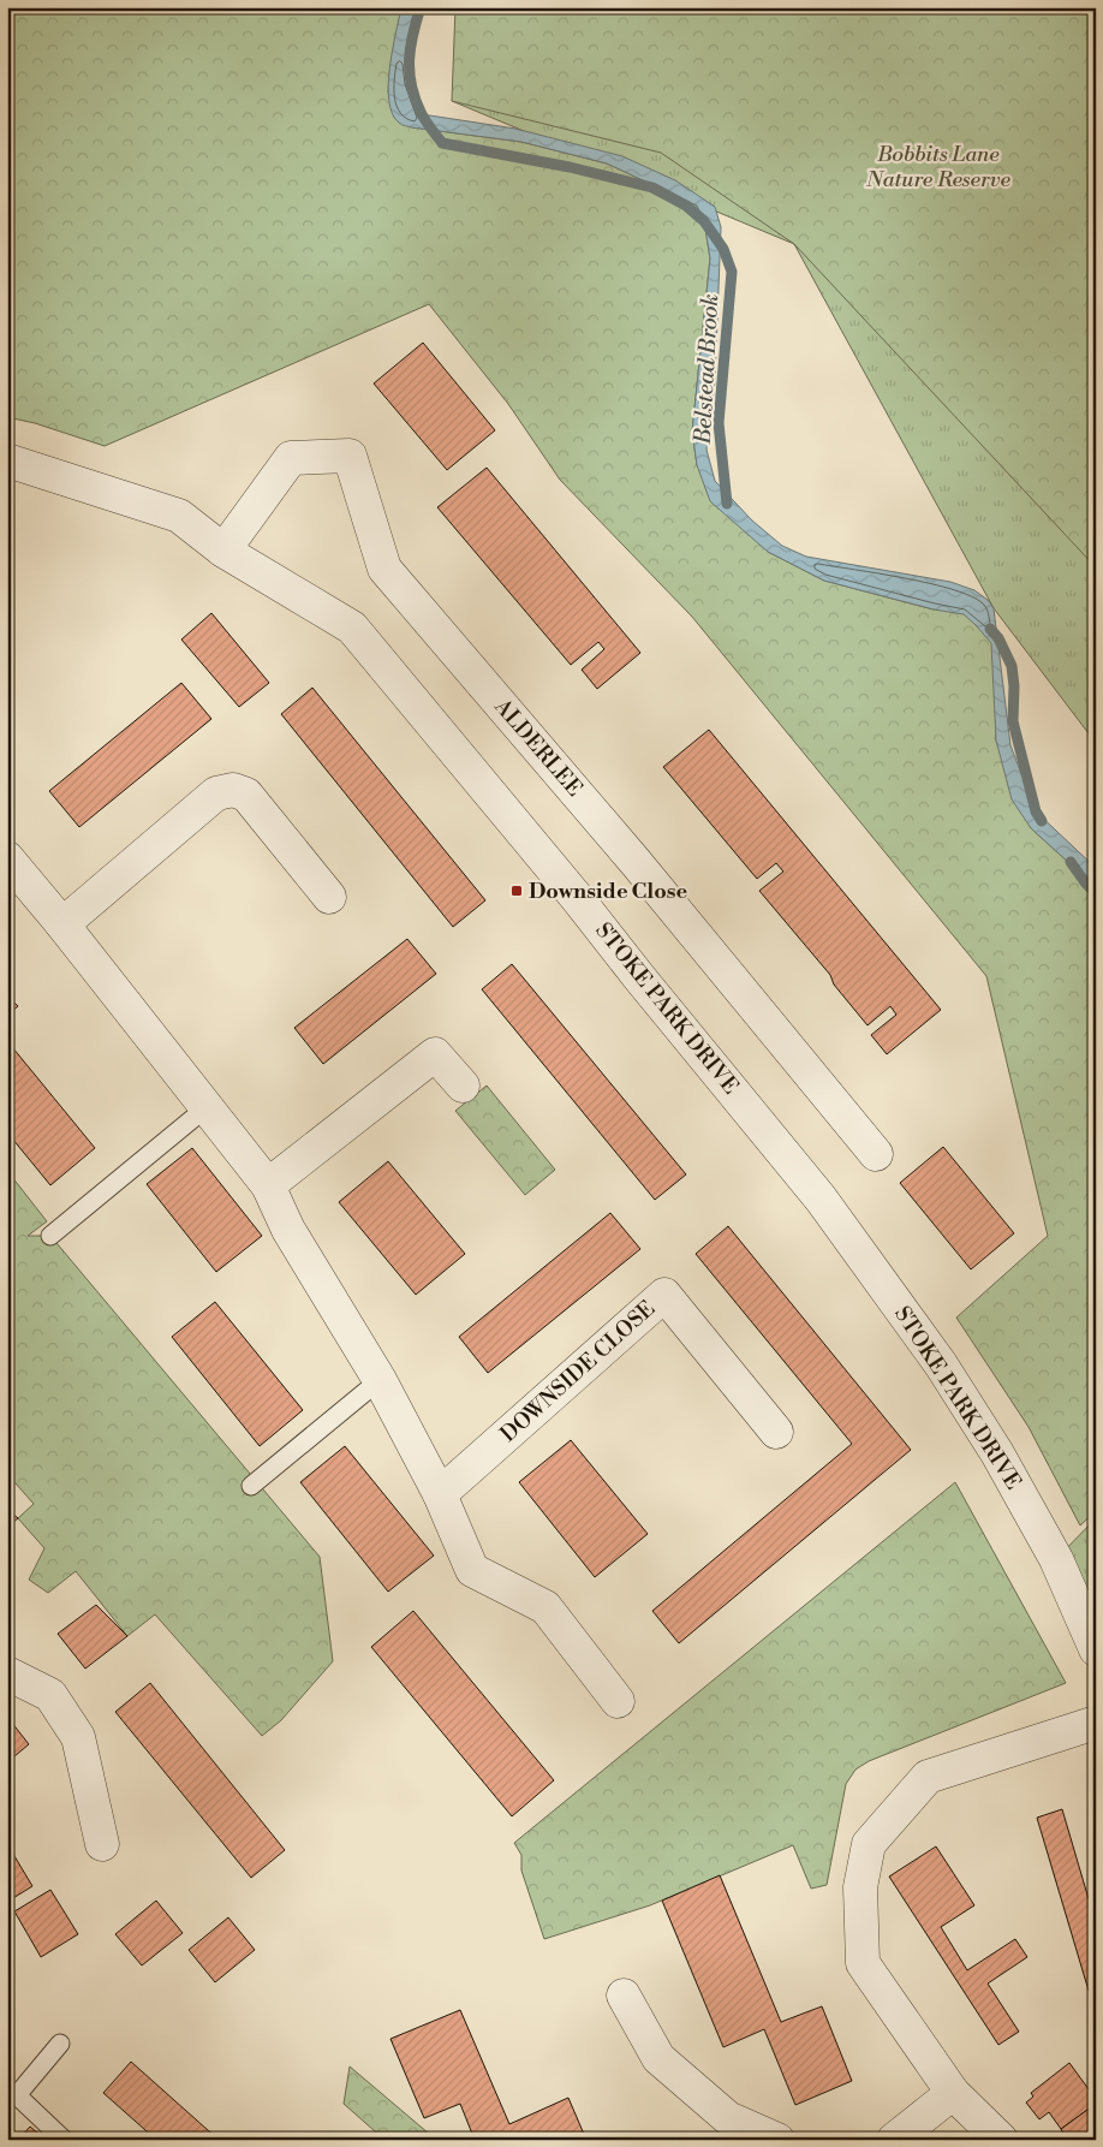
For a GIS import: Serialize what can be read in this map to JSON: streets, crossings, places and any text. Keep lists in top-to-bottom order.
{
  "streets": {
    "street": ["ALDERLEE", "STOKE PARK DRIVE", "DOWNSIDE CLOSE"]
  },
  "crossings": [
    ["ALDERLEE", "STOKE PARK DRIVE"]
  ],
  "water": ["Belstead Brook"],
  "parks": ["Bobbits Lane Nature Reserve"],
  "places": {
    "transit": ["Downside Close"]
  }
}
